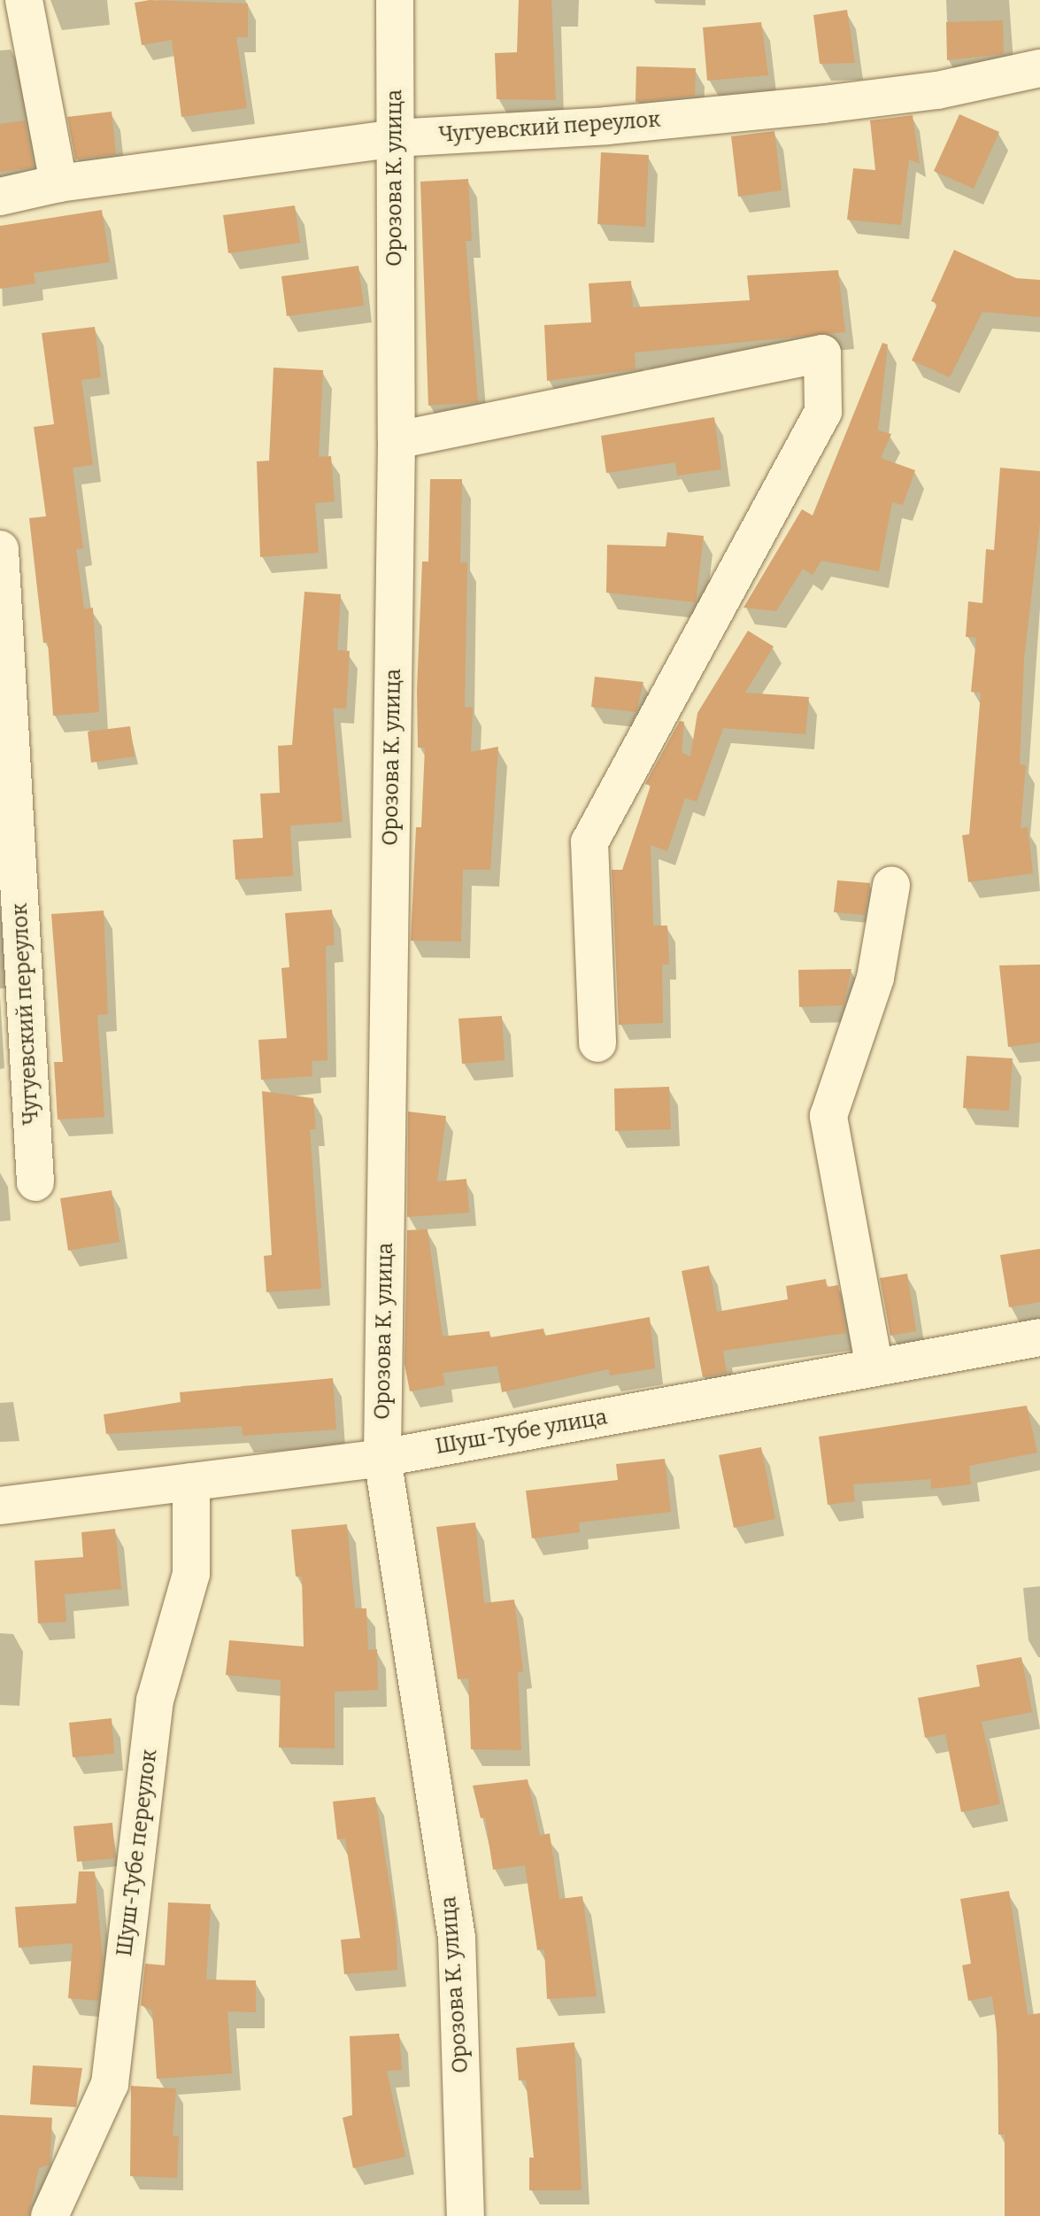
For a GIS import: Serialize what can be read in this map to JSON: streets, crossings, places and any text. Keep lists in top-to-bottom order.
{
  "streets": {
    "street": [
      "Чугуевский переулок",
      "Орозова К. улица",
      "Шуш-Тубе улица",
      "Шуш-Тубе переулок"
    ]
  },
  "crossings": [
    ["Чугуевский переулок", "Орозова К. улица"],
    ["Орозова К. улица", "Шуш-Тубе улица"],
    ["Шуш-Тубе улица", "Шуш-Тубе переулок"]
  ]
}
